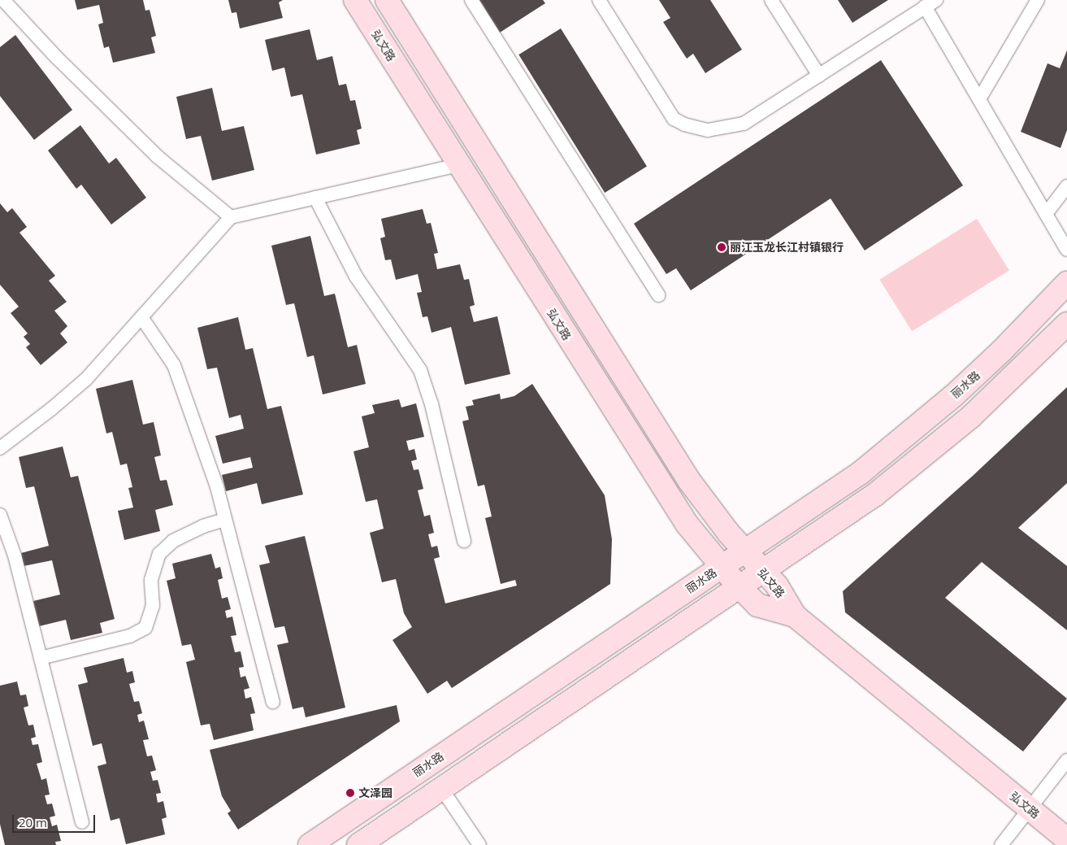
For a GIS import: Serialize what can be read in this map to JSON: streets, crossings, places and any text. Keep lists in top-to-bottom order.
{
  "streets": {
    "street": ["弘文路", "丽水路"]
  },
  "crossings": [
    ["弘文路", "丽水路"]
  ],
  "places": ["丽江玉龙长江村镇银行", "文泽园"],
  "scale_bar": "20 m"
}
